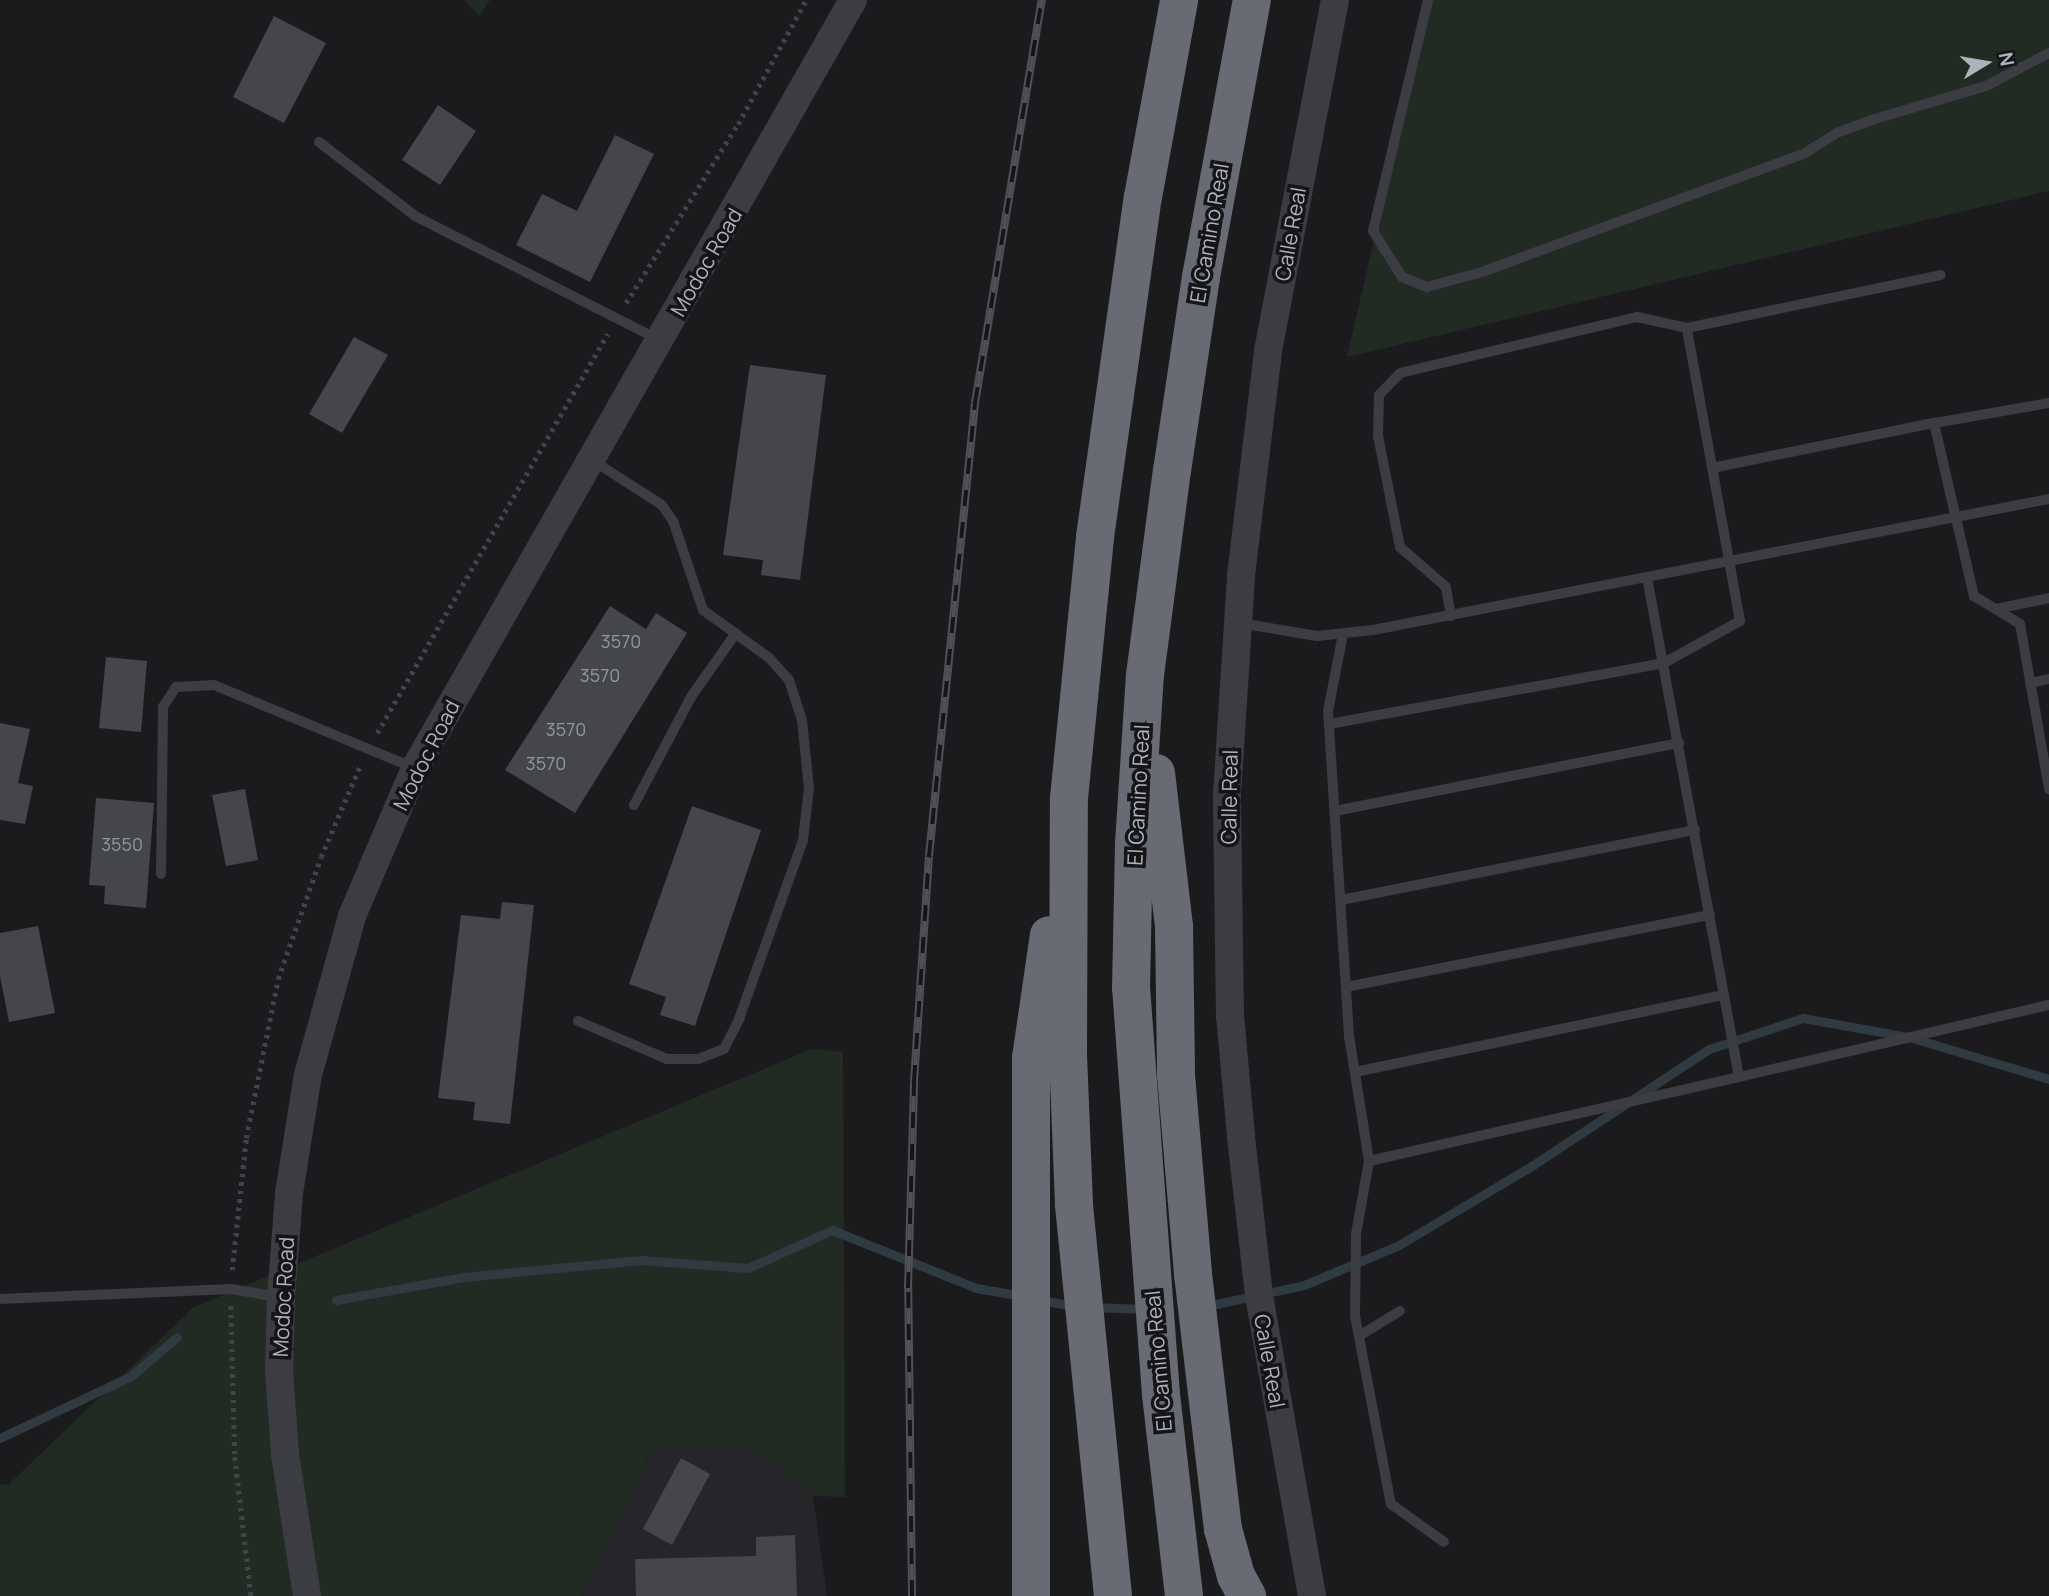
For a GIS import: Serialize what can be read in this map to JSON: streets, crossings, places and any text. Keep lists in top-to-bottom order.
{
  "streets": {
    "highway": ["El Camino Real"],
    "street": ["Calle Real", "Modoc Road"]
  },
  "house_numbers": [
    "3570",
    "3570",
    "3570",
    "3570",
    "3550"
  ],
  "north": "right"
}
